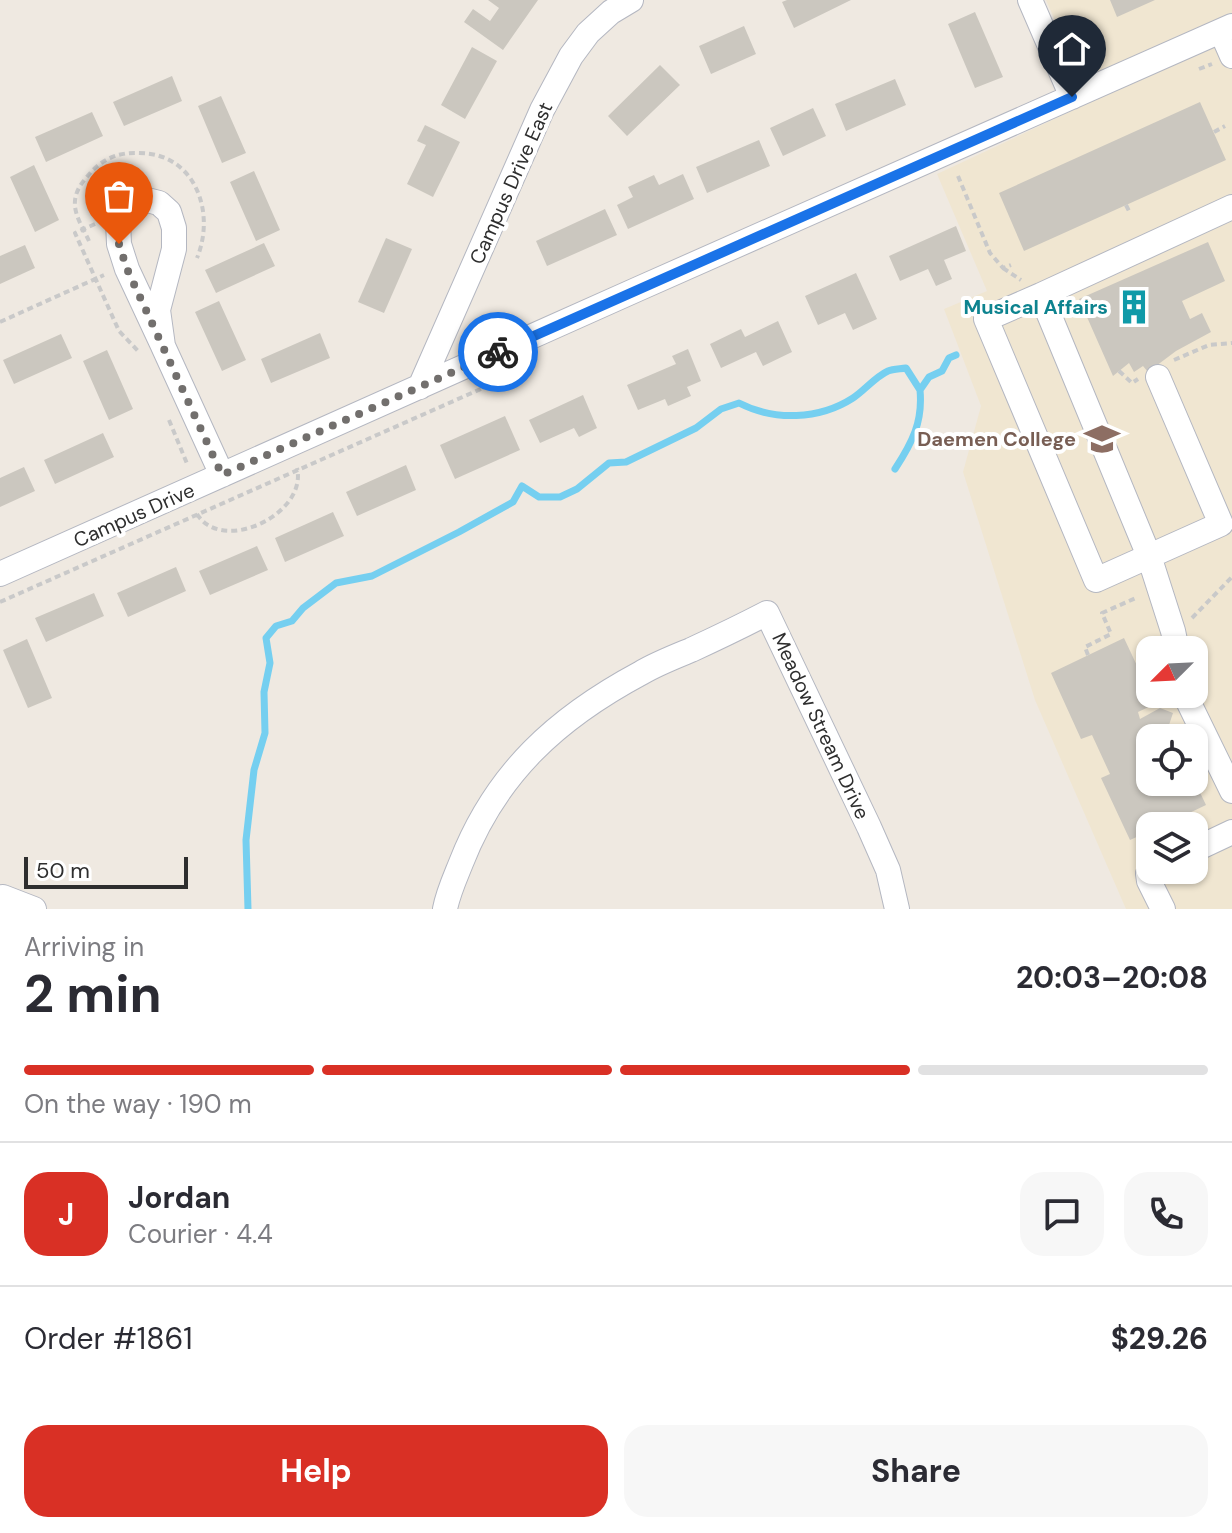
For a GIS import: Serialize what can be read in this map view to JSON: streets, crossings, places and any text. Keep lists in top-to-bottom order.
{
  "streets": {
    "street": ["Campus Drive East", "Campus Drive", "Meadow Stream Drive"]
  },
  "crossings": [
    ["Campus Drive East", "Campus Drive"]
  ],
  "places": {
    "building": ["Musical Affairs"],
    "school or university": ["Daemen College"]
  },
  "scale_bar": "50 m",
  "north": "bottom left",
  "page": {
    "scale": "50 m",
    "heading": ["2 min", "Arriving in", "20:03–20:08"],
    "panel": [
      "Jordan",
      "Courier · 4.4",
      "Order #1861",
      "$29.26"
    ],
    "bar": "On the way · 190 m",
    "round": "J",
    "buttons": ["Help", "Share"]
  }
}
